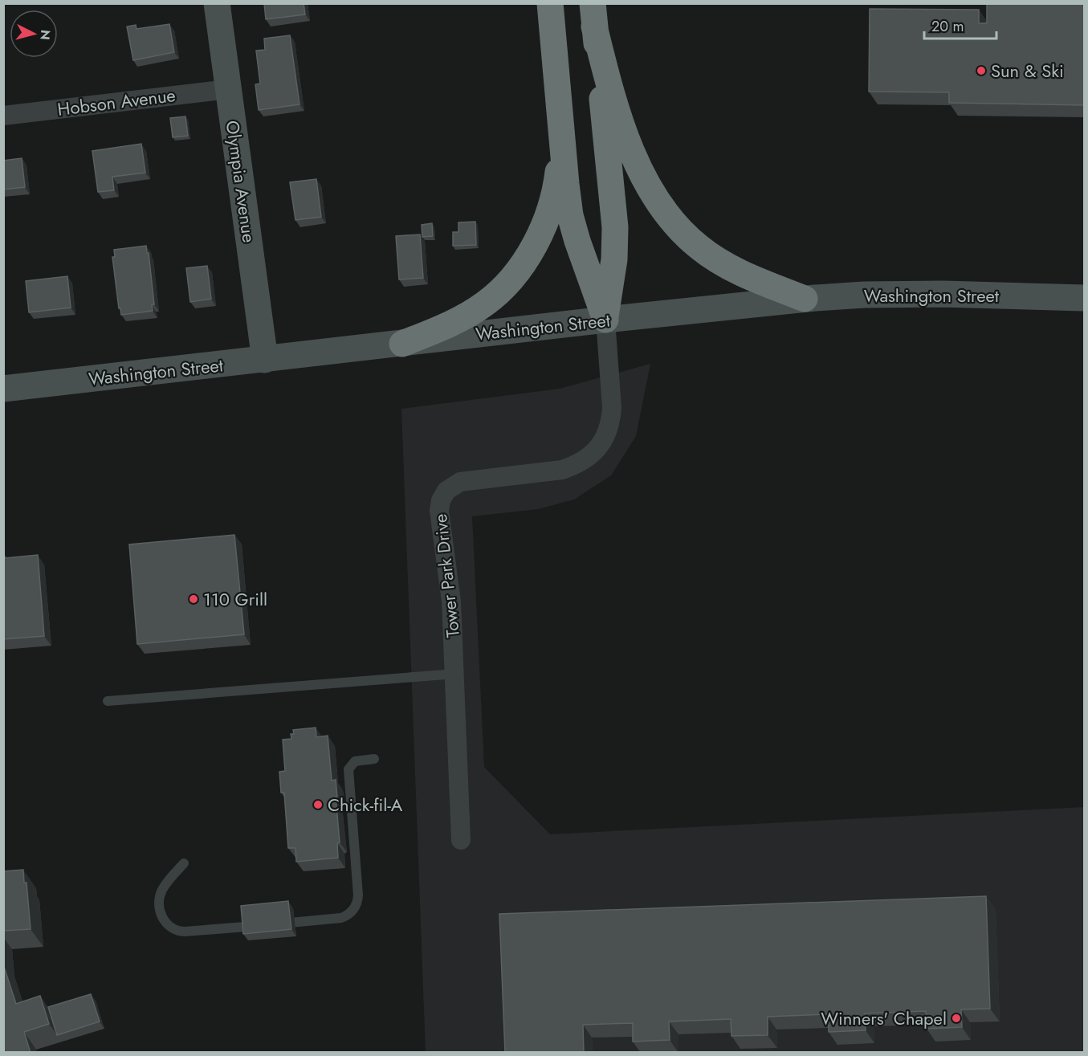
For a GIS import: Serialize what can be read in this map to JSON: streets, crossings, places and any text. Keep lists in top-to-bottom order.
{
  "streets": {
    "main road": ["Olympia Avenue", "Washington Street"],
    "street": ["Hobson Avenue", "Tower Park Drive"]
  },
  "crossings": [
    ["Hobson Avenue", "Olympia Avenue"],
    ["Olympia Avenue", "Washington Street"],
    ["Washington Street", "Tower Park Drive"]
  ],
  "places": [
    "Sun & Ski",
    "110 Grill",
    "Chick-fil-A",
    "Winners' Chapel"
  ],
  "scale_bar": "20 m",
  "north": "right"
}
